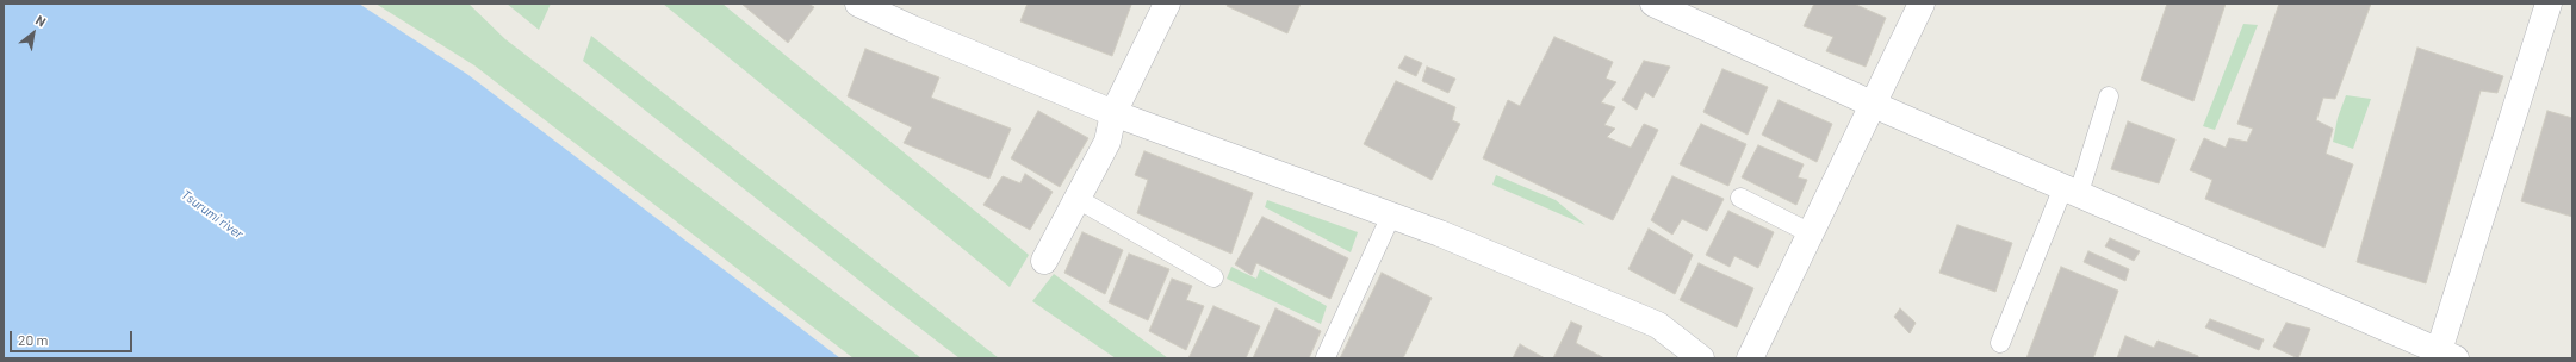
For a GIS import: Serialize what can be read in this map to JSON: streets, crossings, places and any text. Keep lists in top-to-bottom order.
{
  "water": ["Tsurumi river"],
  "scale_bar": "20 m",
  "north": "top right"
}
